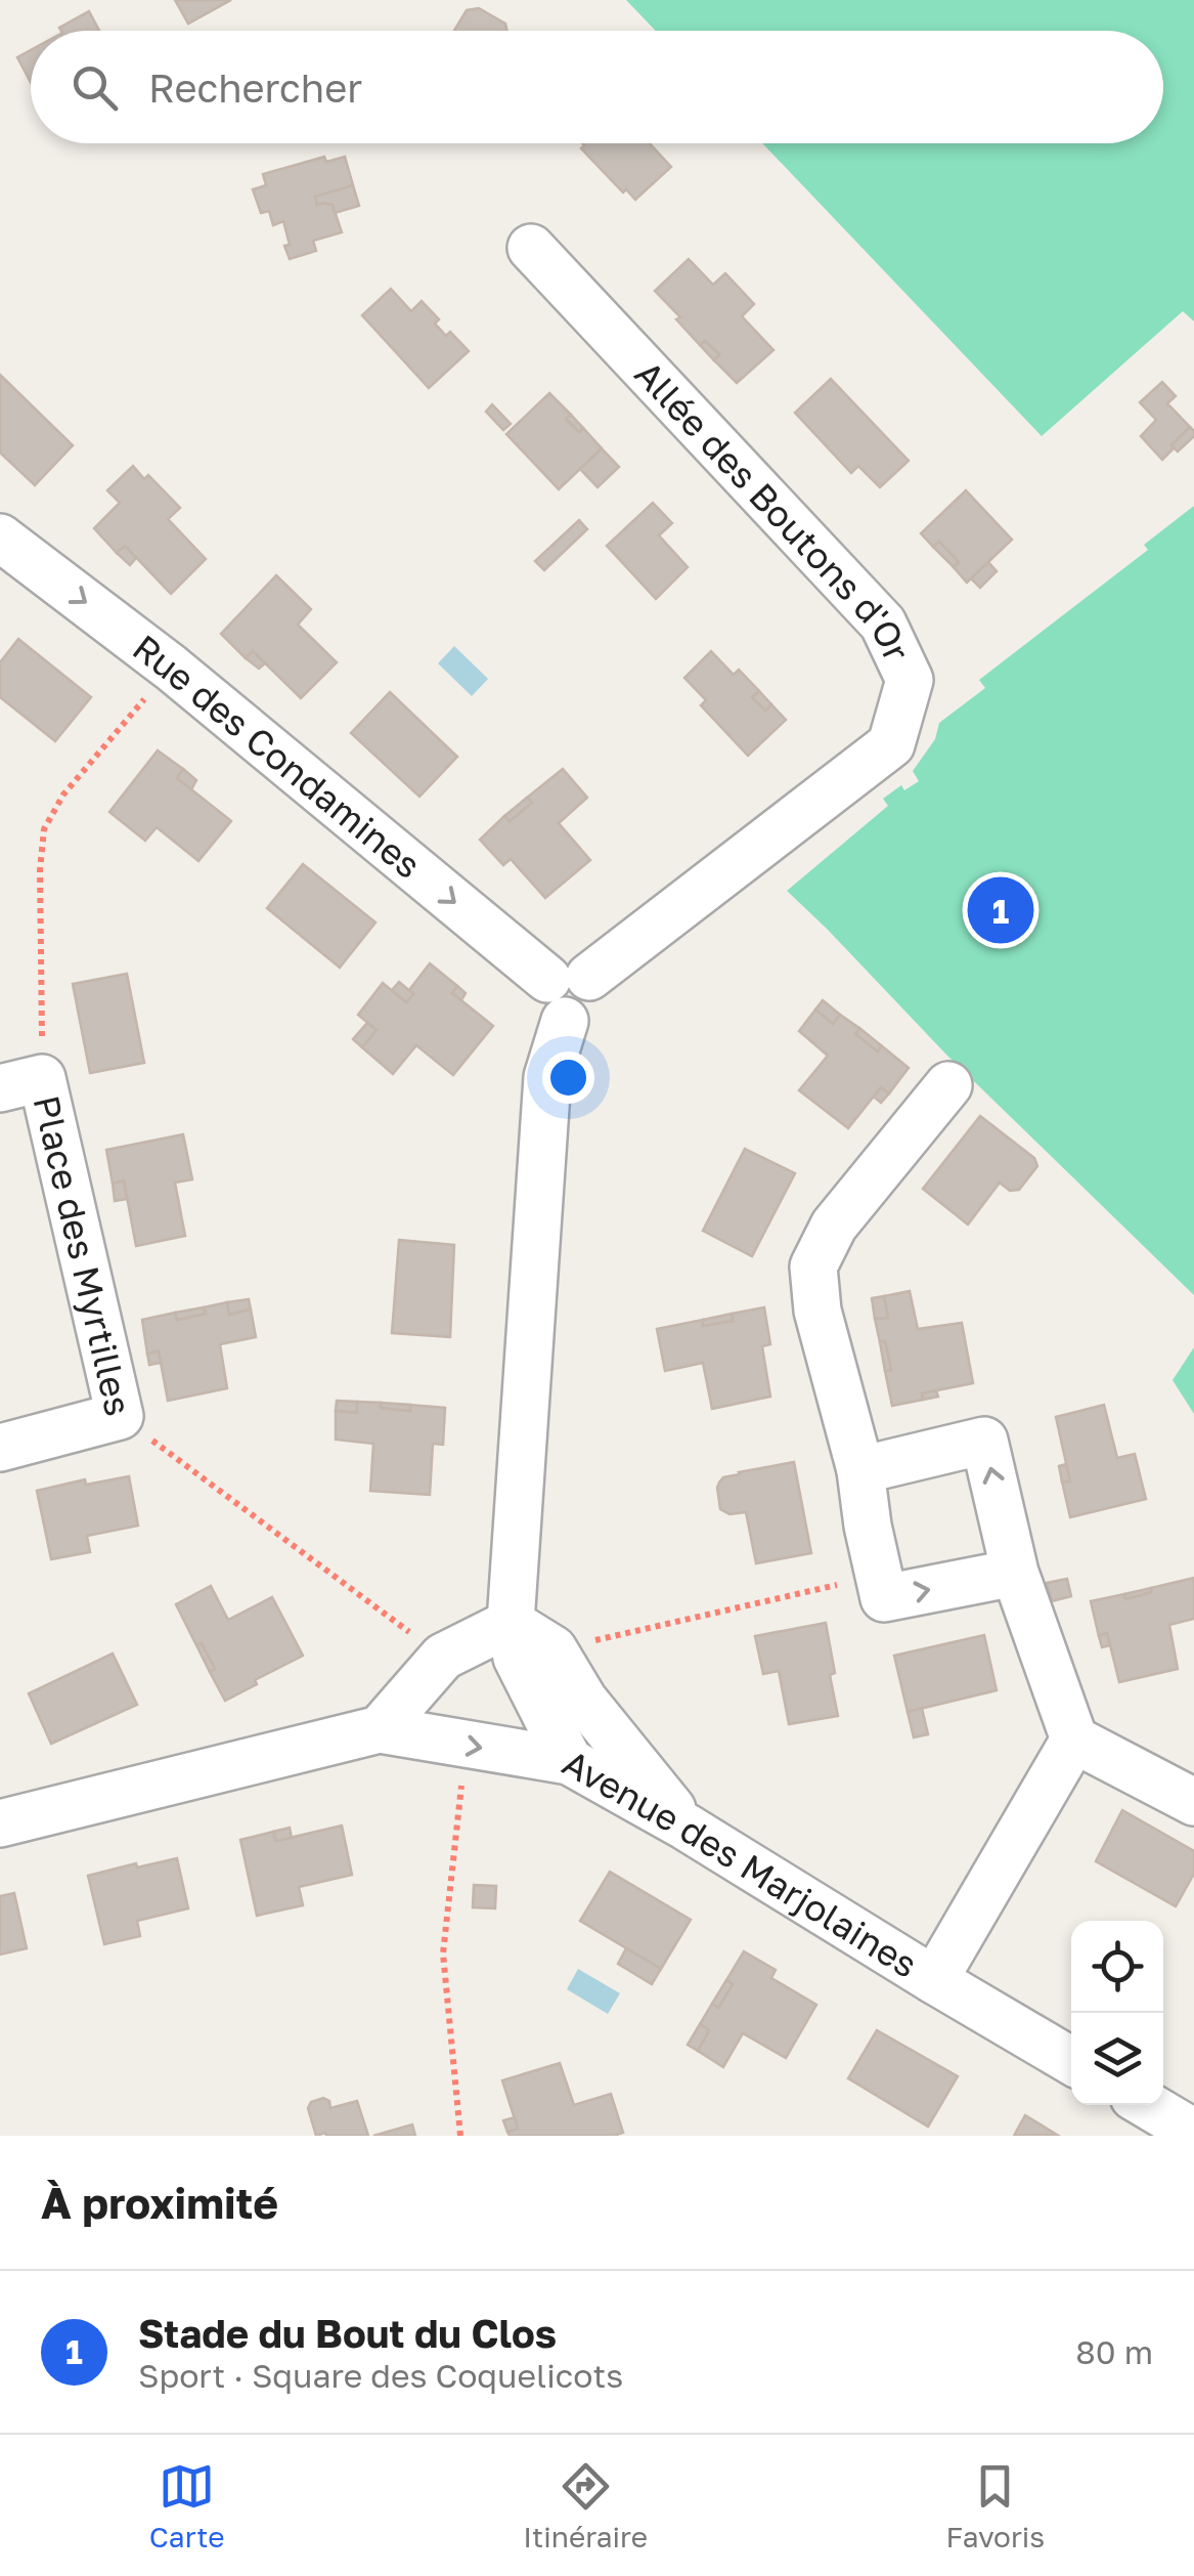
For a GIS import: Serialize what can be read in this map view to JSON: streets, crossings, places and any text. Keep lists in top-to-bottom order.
{
  "streets": {
    "street": [
      "Allée des Boutons d'Or",
      "Rue des Condamines",
      "Place des Myrtilles",
      "Avenue des Marjolaines"
    ]
  },
  "crossings": [
    ["Allée des Boutons d'Or", "Rue des Condamines"]
  ],
  "one_way": ["Rue des Condamines"],
  "page": {
    "search": "Rechercher",
    "pins": "1",
    "heading": "À proximité",
    "list": [
      {
        "mark": "1",
        "name": "Stade du Bout du Clos",
        "note": "Sport · Square des Coquelicots",
        "value": "80 m"
      }
    ],
    "nav": ["Carte", "Itinéraire", "Favoris"]
  }
}
